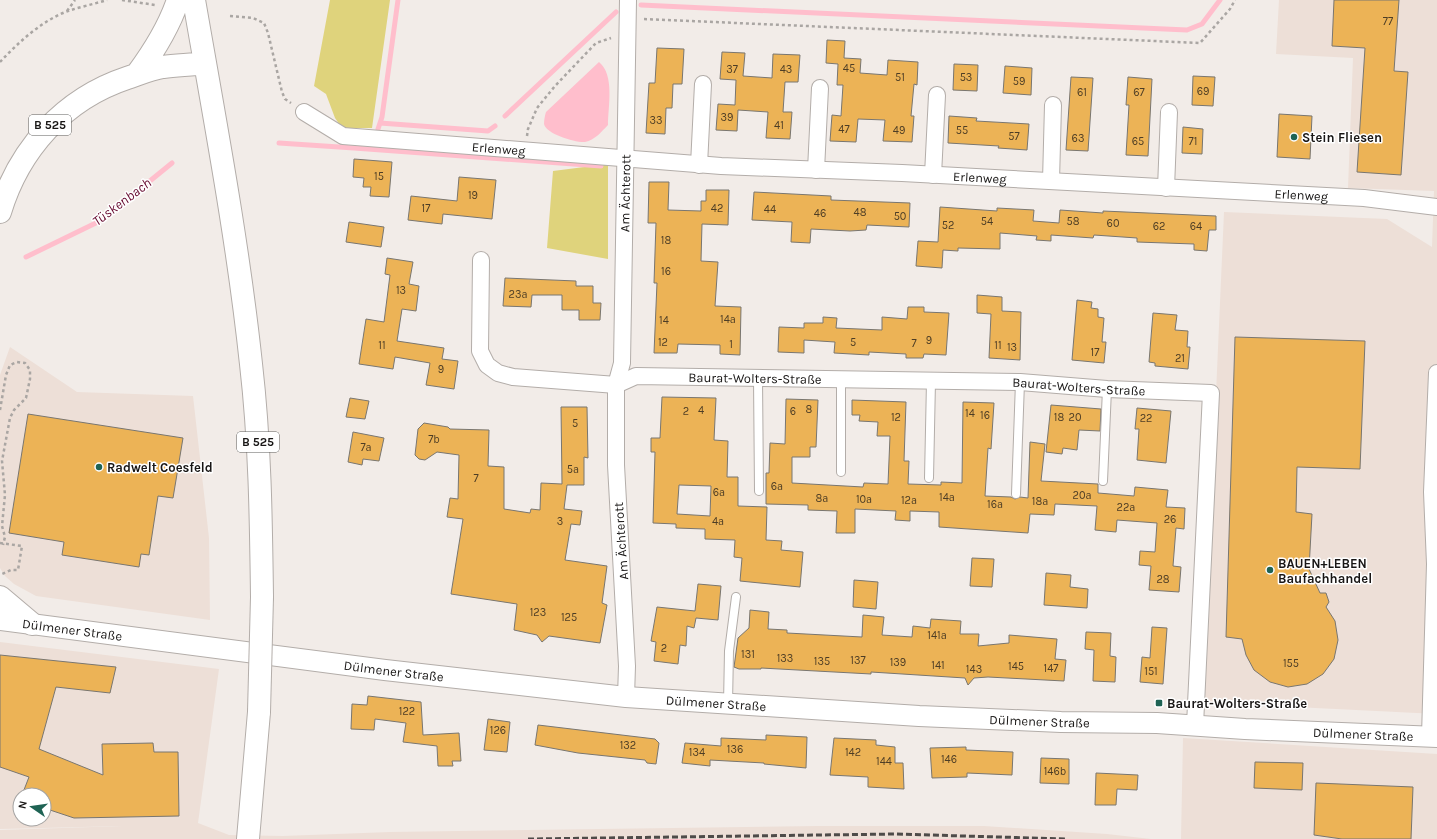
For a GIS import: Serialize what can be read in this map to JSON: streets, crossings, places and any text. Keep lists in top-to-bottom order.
{
  "streets": {
    "main road": ["B 525"],
    "street": [
      "Erlenweg",
      "Am Ächterott",
      "Baurat-Wolters-Straße",
      "Dülmener Straße"
    ]
  },
  "crossings": [
    ["Erlenweg", "Am Ächterott"],
    ["Am Ächterott", "Baurat-Wolters-Straße"],
    ["Am Ächterott", "Dülmener Straße"],
    ["Baurat-Wolters-Straße", "Dülmener Straße"]
  ],
  "water": ["Tüskenbach"],
  "places": {
    "other": ["Stein Fliesen", "Radwelt Coesfeld", "BAUEN+LEBEN Baufachhandel"],
    "transit": ["Baurat-Wolters-Straße"]
  },
  "house_numbers": [
    "77",
    "45",
    "37",
    "43",
    "51",
    "53",
    "59",
    "69",
    "61",
    "67",
    "39",
    "33",
    "41",
    "47",
    "49",
    "55",
    "57",
    "63",
    "65",
    "71",
    "15",
    "19",
    "17",
    "42",
    "44",
    "48",
    "46",
    "50",
    "54",
    "58",
    "60",
    "52",
    "62",
    "64",
    "18",
    "16",
    "13",
    "23a",
    "14a",
    "14",
    "9",
    "12",
    "5",
    "7",
    "1",
    "11",
    "11",
    "13",
    "17",
    "21",
    "9",
    "8",
    "4",
    "2",
    "6",
    "14",
    "16",
    "12",
    "18",
    "20",
    "22",
    "5",
    "7b",
    "7a",
    "5a",
    "7",
    "6a",
    "6a",
    "20a",
    "14a",
    "8a",
    "10a",
    "12a",
    "18a",
    "16a",
    "22a",
    "26",
    "3",
    "4a",
    "28",
    "123",
    "125",
    "141a",
    "2",
    "131",
    "133",
    "137",
    "135",
    "139",
    "155",
    "141",
    "145",
    "147",
    "143",
    "151",
    "122",
    "126",
    "132",
    "136",
    "134",
    "142",
    "146",
    "144",
    "146b"
  ],
  "north": "left"
}
